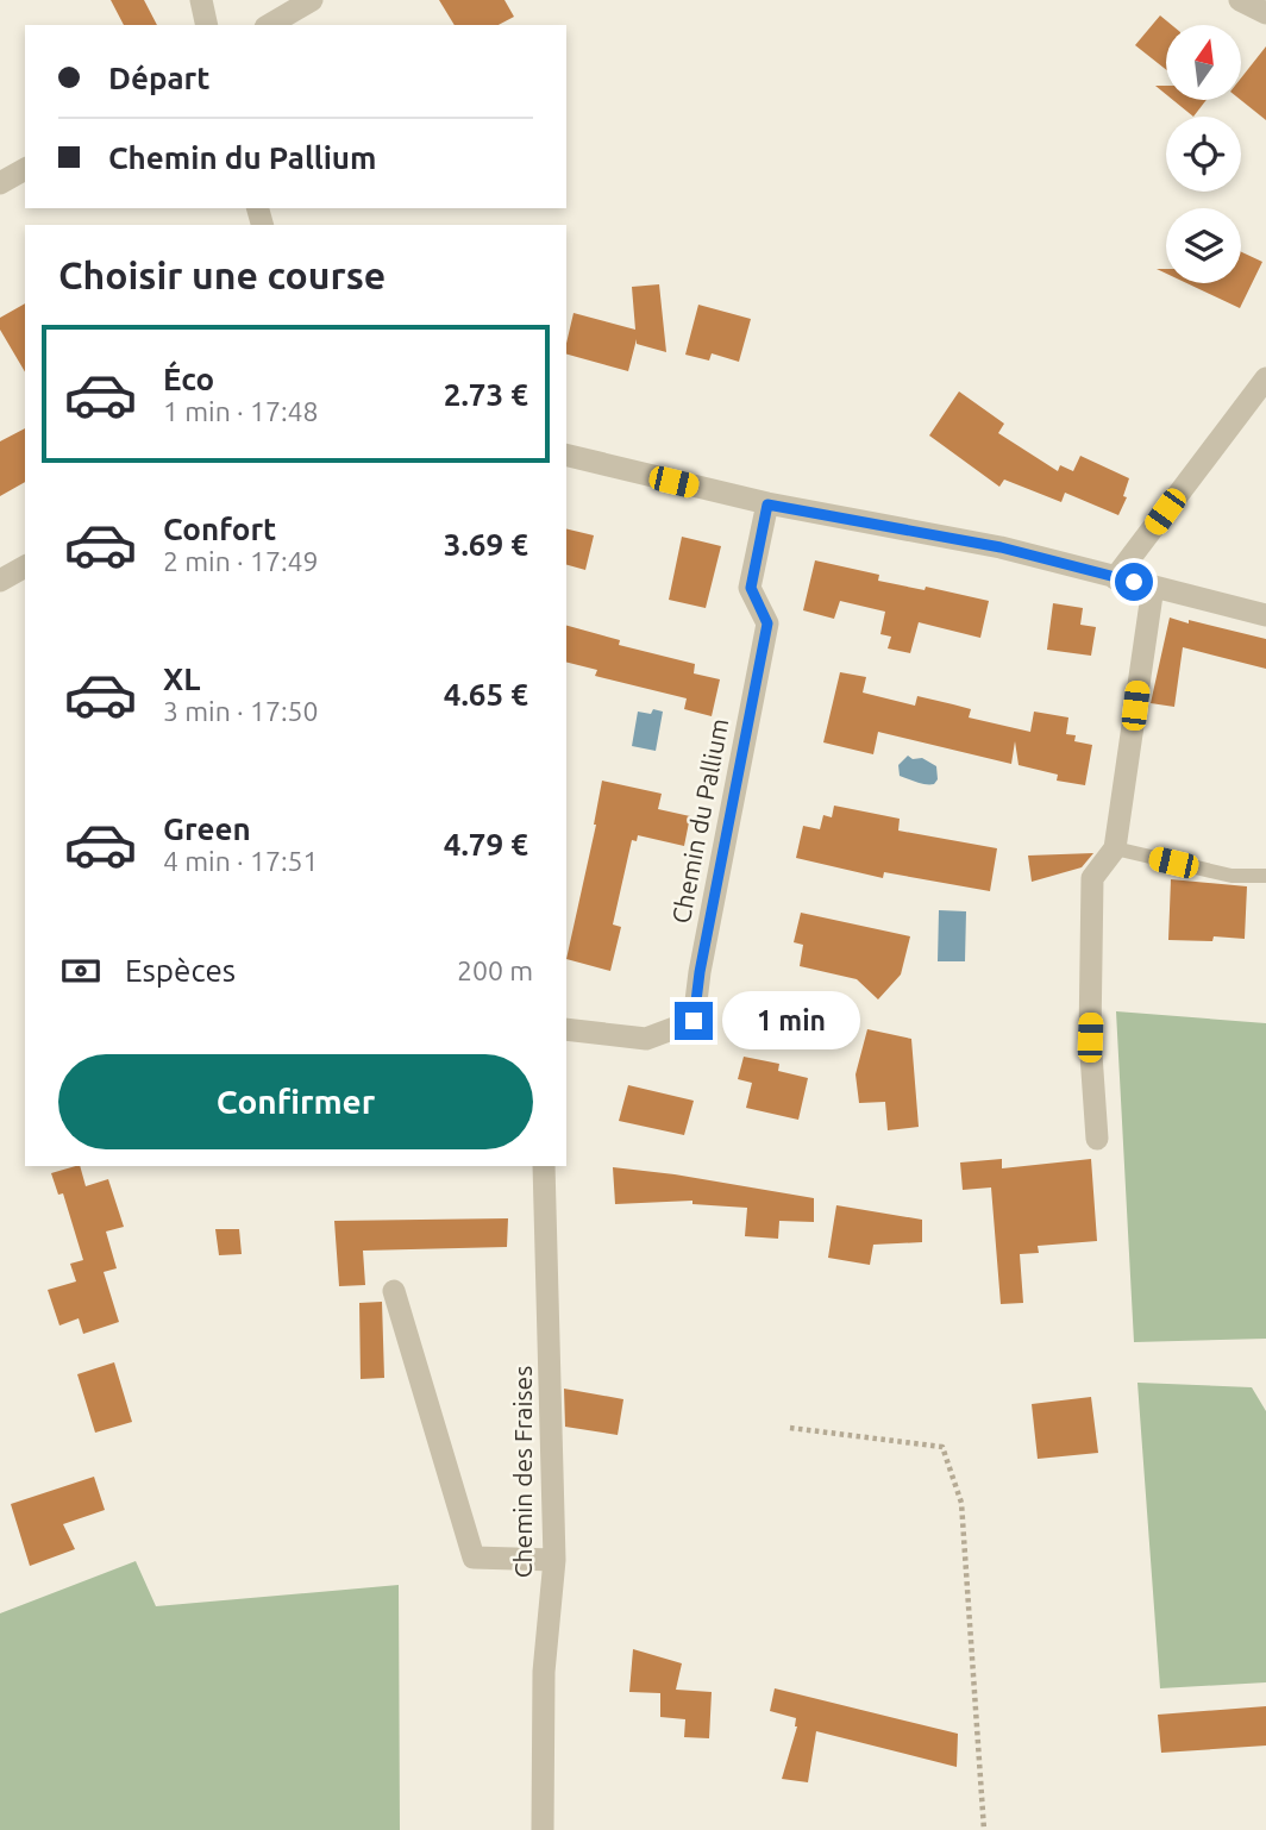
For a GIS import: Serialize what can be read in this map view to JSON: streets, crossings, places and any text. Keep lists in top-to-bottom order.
{
  "streets": {
    "street": ["Chemin du Pallium", "Chemin des Fraises"]
  },
  "north": "top",
  "page": {
    "banner": ["Départ", "Chemin du Pallium"],
    "heading": "Choisir une course",
    "list": [
      {
        "name": "Éco",
        "note": "1 min · 17:48",
        "value": "2.73 €"
      },
      {
        "name": "Confort",
        "note": "2 min · 17:49",
        "value": "3.69 €"
      },
      {
        "name": "XL",
        "note": "3 min · 17:50",
        "value": "4.65 €"
      },
      {
        "name": "Green",
        "note": "4 min · 17:51",
        "value": "4.79 €"
      }
    ],
    "pay": ["Espèces", "200 m"],
    "bubble": "1 min",
    "buttons": "Confirmer"
  }
}
